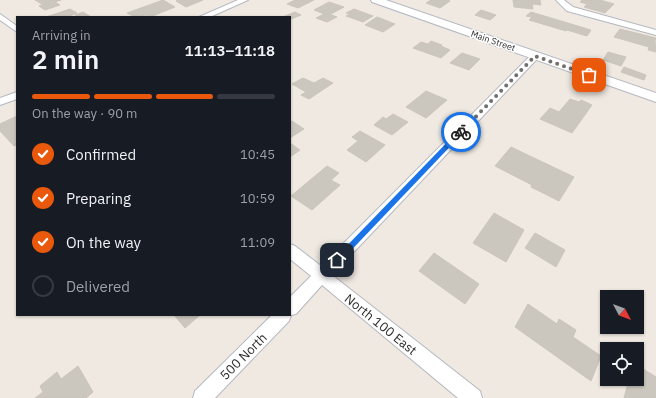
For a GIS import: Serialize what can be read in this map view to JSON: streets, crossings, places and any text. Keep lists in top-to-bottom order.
{
  "streets": {
    "main road": ["Main Street"],
    "street": ["North 100 East", "500 North"]
  },
  "north": "bottom right",
  "page": {
    "heading": ["2 min", "Arriving in", "11:13–11:18"],
    "bar": "On the way · 90 m",
    "list": [
      ["Confirmed", "10:45"],
      ["Preparing", "10:59"],
      ["On the way", "11:09"],
      "Delivered"
    ]
  }
}
